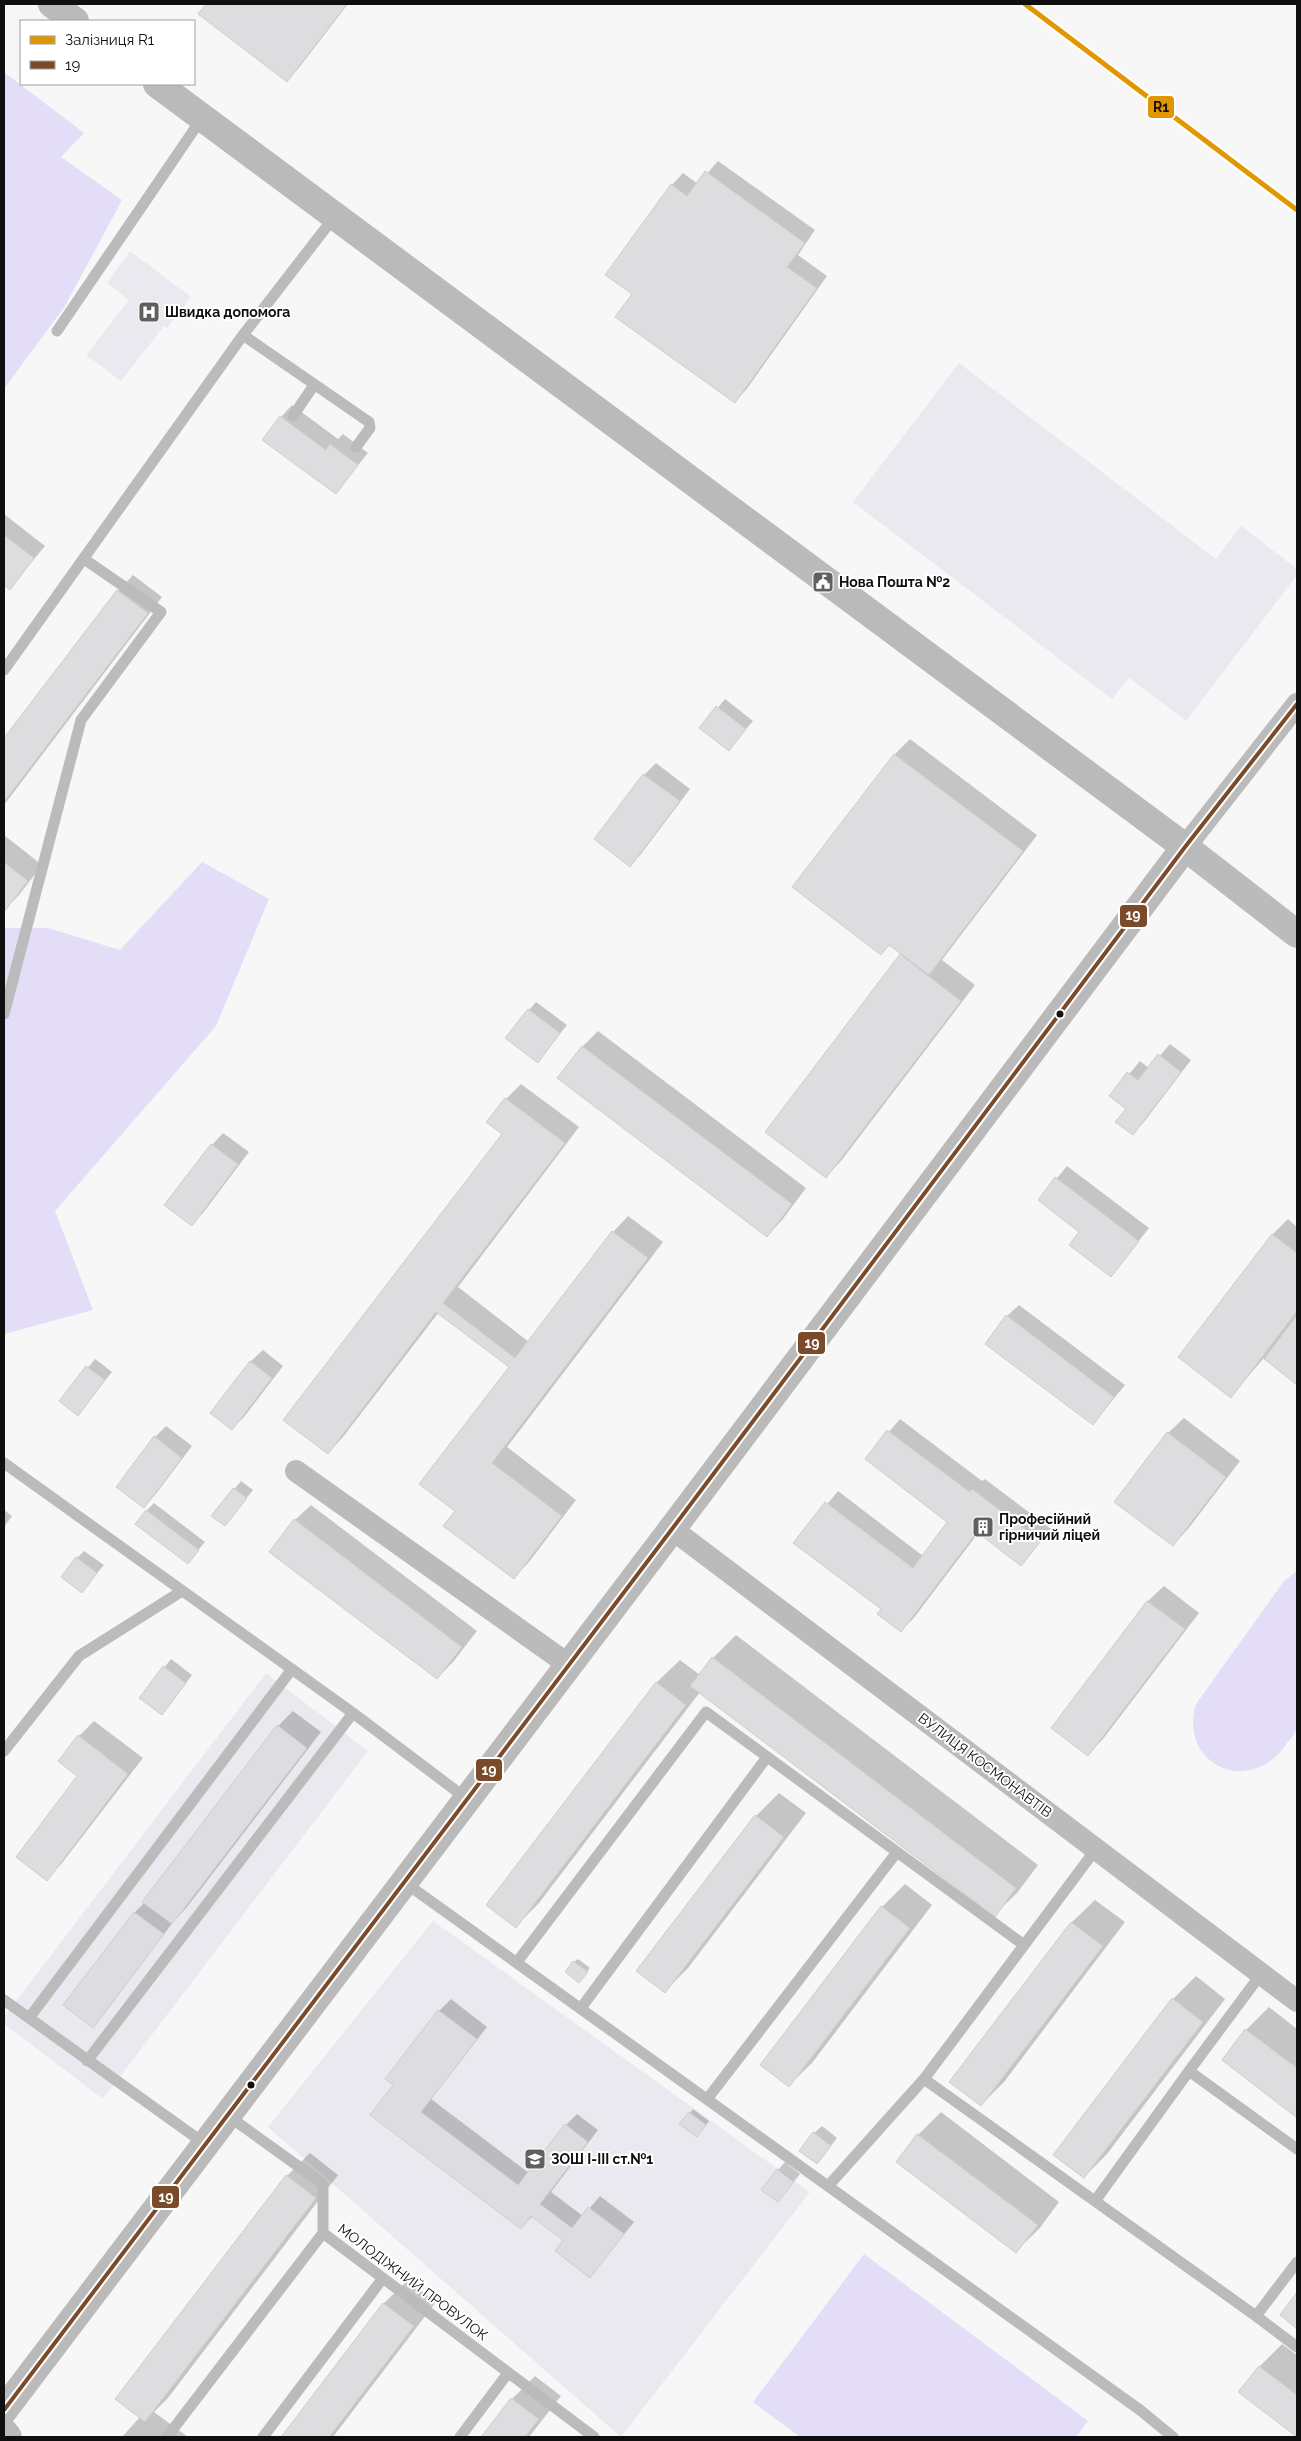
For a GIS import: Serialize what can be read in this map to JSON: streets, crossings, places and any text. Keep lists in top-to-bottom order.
{
  "streets": {
    "street": ["ВУЛИЦЯ КОСМОНАВТІВ"],
    "lane": ["МОЛОДІЖНИЙ ПРОВУЛОК"]
  },
  "places": {
    "hospital": ["Швидка допомога"],
    "public building": ["Нова Пошта №2"],
    "building": ["Професійний гірничий ліцей"],
    "school or university": ["ЗОШ I-III ст.№1"]
  },
  "lines": ["rail line R1", "transit line 19"],
  "legend": ["Залізниця R1", "19"]
}
